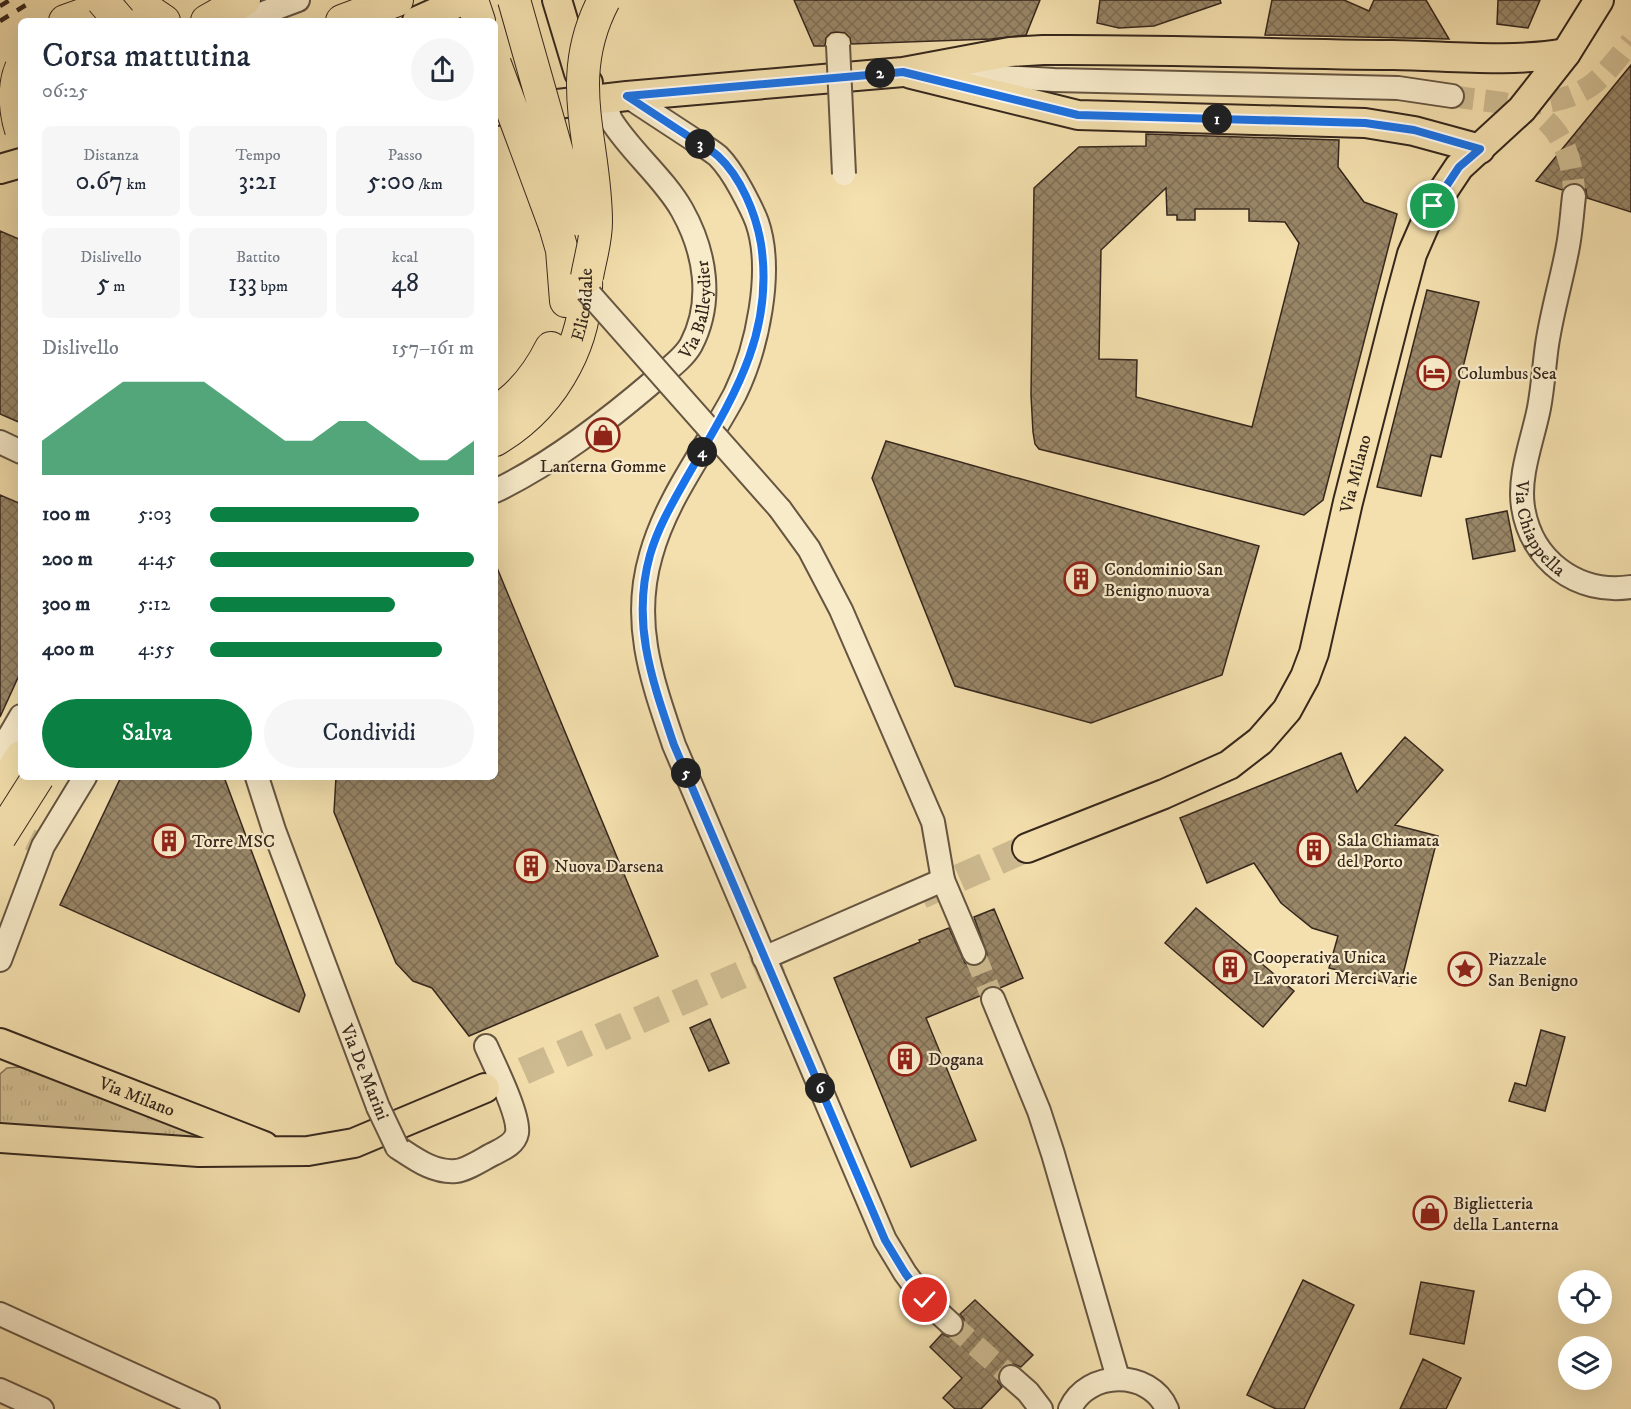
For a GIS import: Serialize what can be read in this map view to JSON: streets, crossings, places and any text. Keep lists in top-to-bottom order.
{
  "streets": {
    "highway": ["Elicoidale"],
    "main road": ["Via Balleydier", "Via Milano"],
    "street": ["Via Chiappella", "Via De Marini"]
  },
  "places": {
    "hotel": ["Columbus Sea"],
    "shop": ["Lanterna Gomme", "Biglietteria della Lanterna"],
    "building": [
      "Condominio San Benigno nuova",
      "Torre MSC",
      "Sala Chiamata del Porto",
      "Nuova Darsena",
      "Cooperativa Unica Lavoratori Merci Varie",
      "Dogana"
    ],
    "place": ["Piazzale San Benigno"]
  },
  "page": {
    "heading": ["Corsa mattutina", "06:25"],
    "pins": [
      "2",
      "1",
      "3",
      "4",
      "5",
      "6"
    ],
    "stats": [
      ["Distanza", "0.67 km"],
      ["Tempo", "3:21"],
      ["Passo", "5:00 /km"],
      ["Dislivello", "5 m"],
      ["Battito", "133 bpm"],
      ["kcal", "48"]
    ],
    "chart": ["Dislivello", "157–161 m"],
    "list": [
      {
        "name": "100 m",
        "note": "5:03"
      },
      {
        "name": "200 m",
        "note": "4:45"
      },
      {
        "name": "300 m",
        "note": "5:12"
      },
      {
        "name": "400 m",
        "note": "4:55"
      }
    ],
    "buttons": ["Salva", "Condividi"]
  }
}
